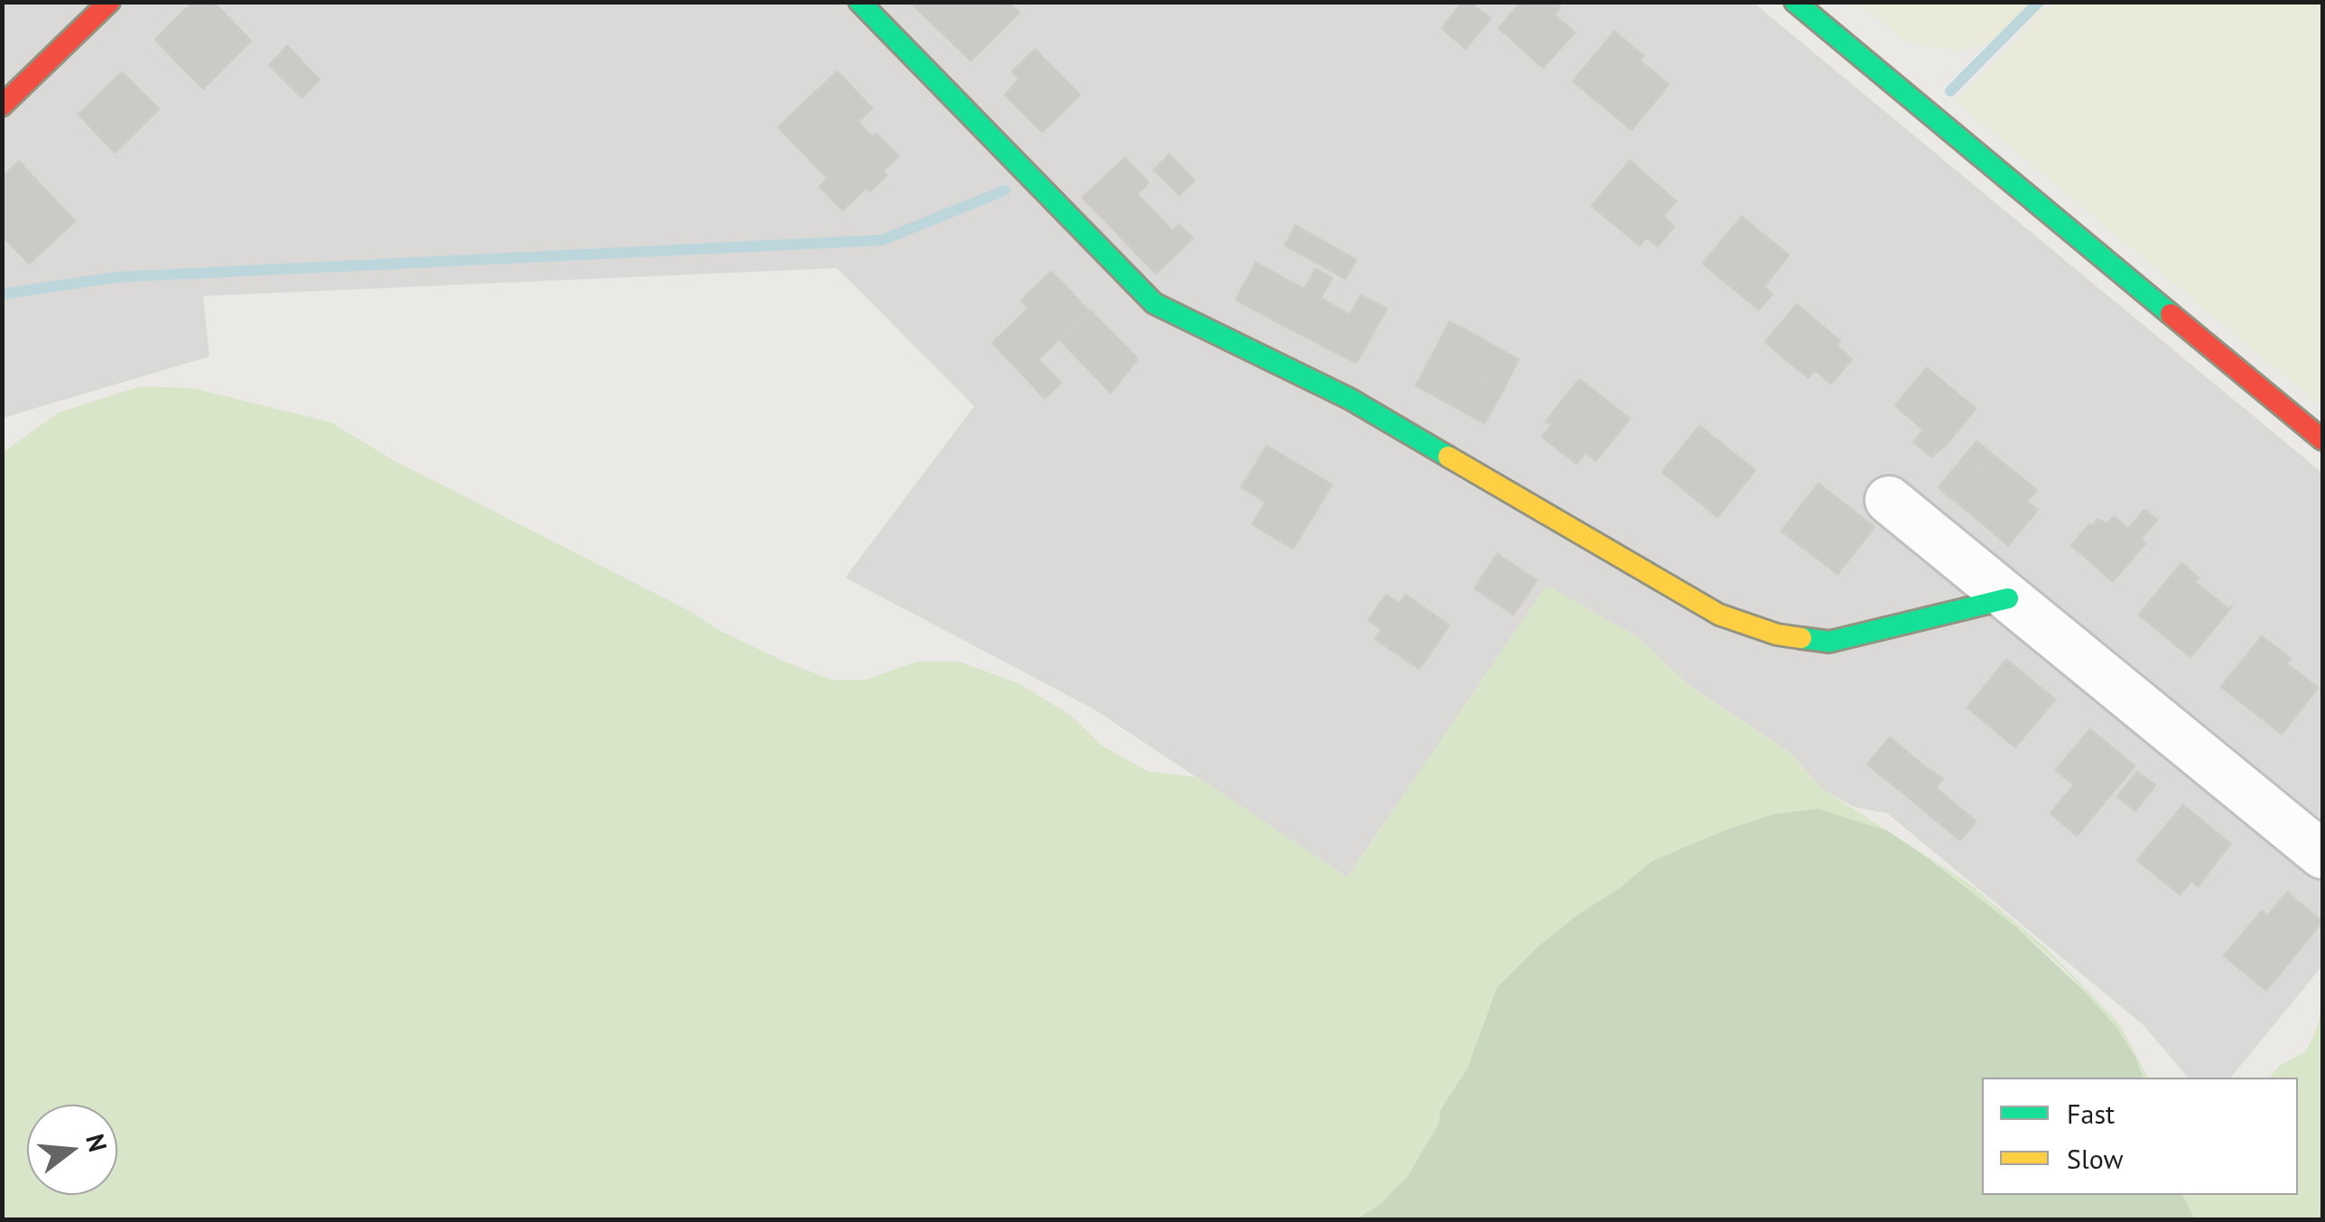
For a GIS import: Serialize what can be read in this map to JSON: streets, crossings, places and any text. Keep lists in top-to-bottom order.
{
  "legend": ["Fast", "Slow"],
  "north": "right"
}
